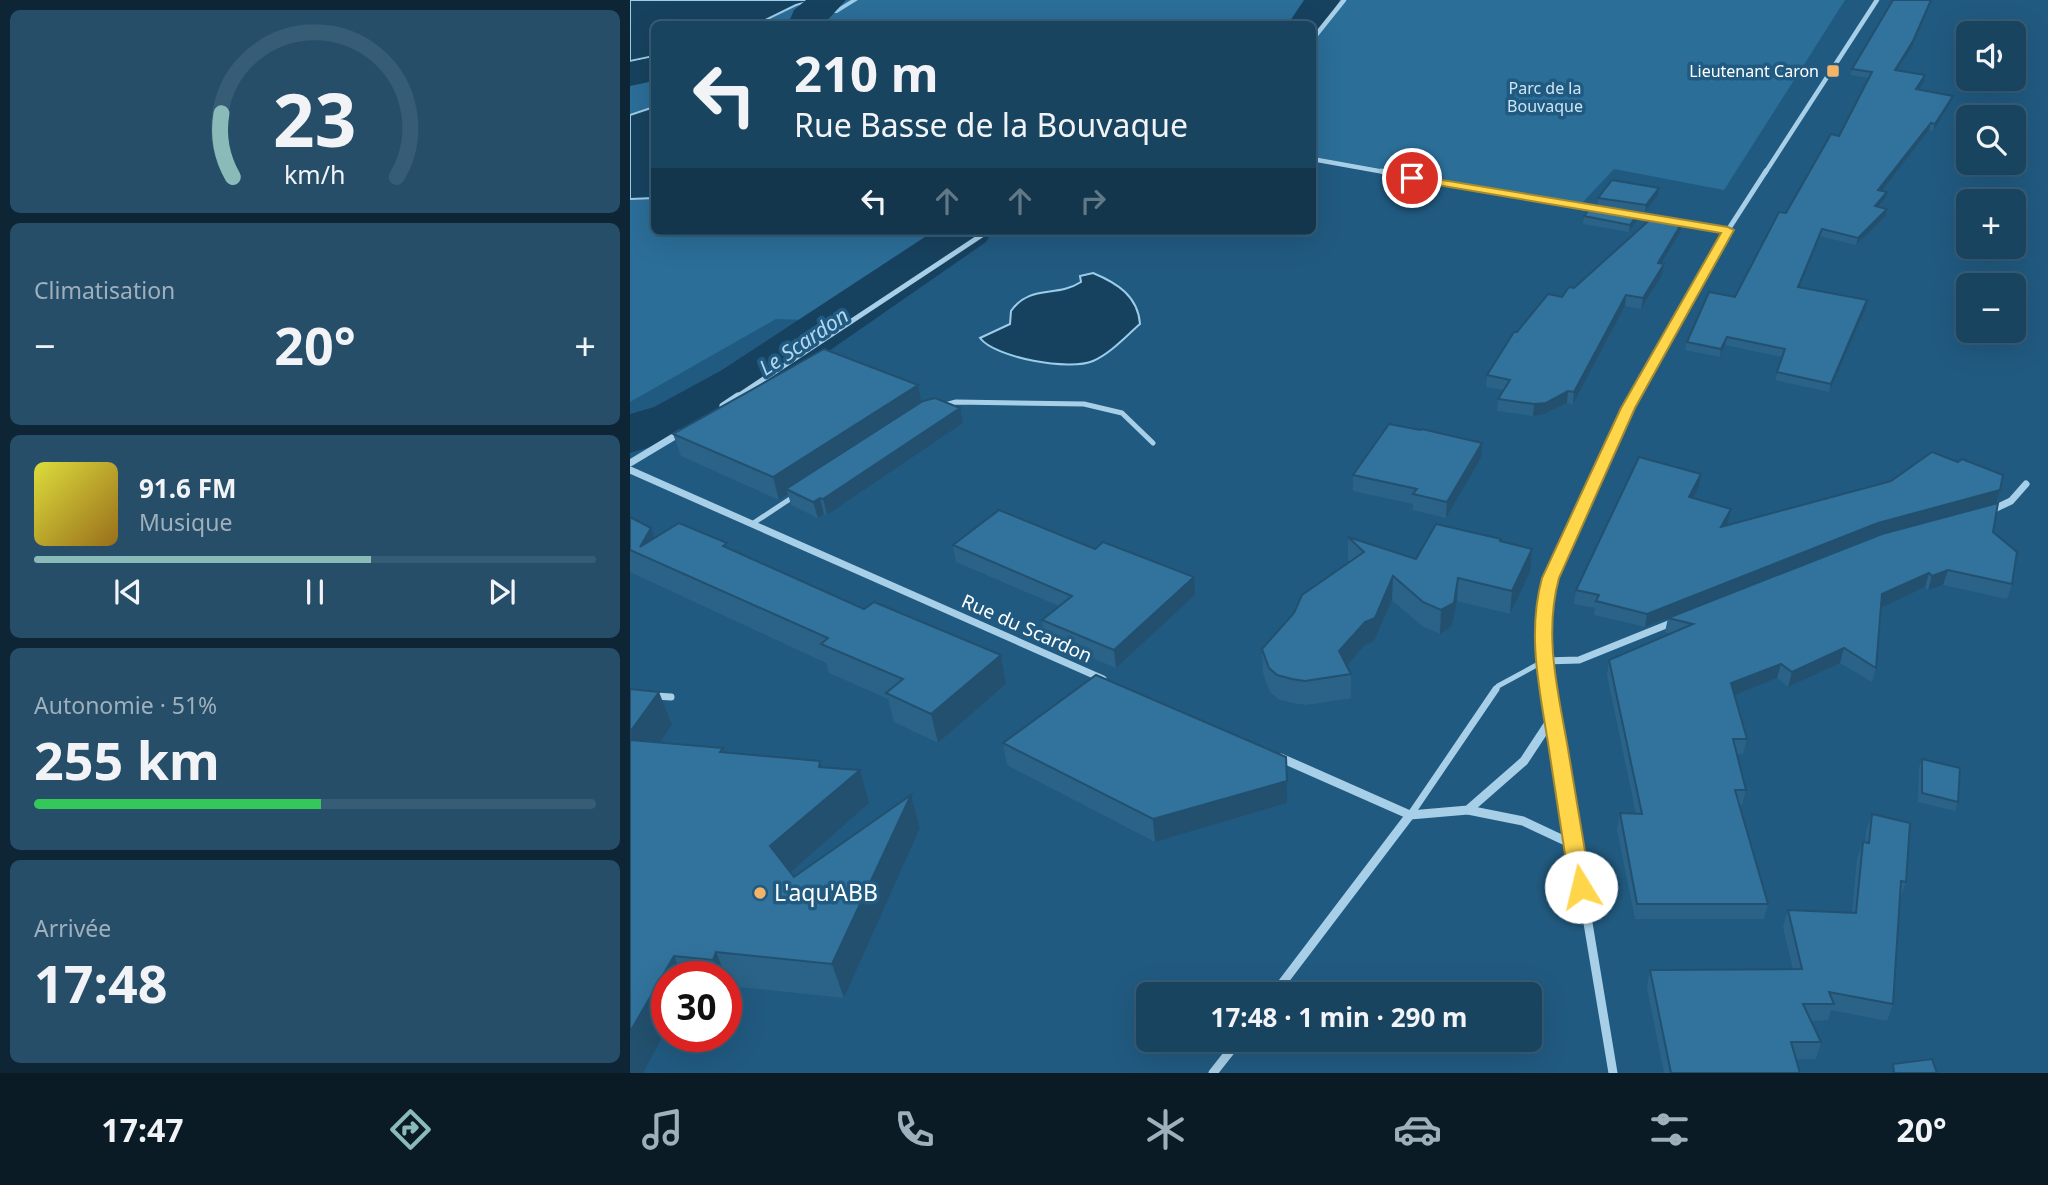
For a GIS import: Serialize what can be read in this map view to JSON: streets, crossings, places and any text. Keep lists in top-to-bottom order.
{
  "streets": {
    "street": ["Rue du Scardon"]
  },
  "water": ["Le Scardon"],
  "parks": ["Parc de la Bouvaque"],
  "places": {
    "transit": ["Lieutenant Caron"],
    "other": ["L'aqu'ABB"]
  },
  "page": {
    "map_buttons": ["+", "−"],
    "turn": ["210 m", "Rue Basse de la Bouvaque"],
    "tile": [
      "Climatisation",
      ["Autonomie · 51%", "255 km"],
      ["Arrivée", "17:48"]
    ],
    "heat": ["−", "20°", "+"],
    "song": ["91.6 FM", "Musique"],
    "limit": "30",
    "trip": "17:48 · 1 min · 290 m",
    "tabs": ["17:47", "20°"],
    "gauge": ["23", "km/h"]
  }
}
